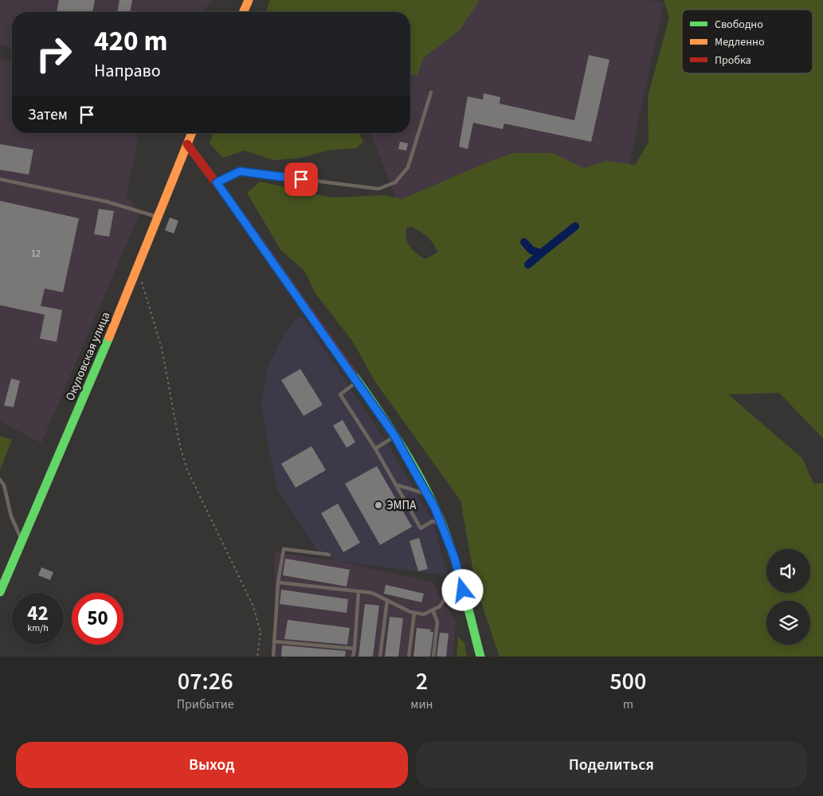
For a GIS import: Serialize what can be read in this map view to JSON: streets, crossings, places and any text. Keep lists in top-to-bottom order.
{
  "streets": {
    "main road": ["Окуловская улица"]
  },
  "places": ["ЭМПА"],
  "house_numbers": ["12"],
  "legend": ["Свободно", "Медленно", "Пробка"],
  "page": {
    "turn": ["420 m", "Направо"],
    "then": "Затем",
    "speed": "42 km/h",
    "limit": "50",
    "eta": [
      "07:26",
      "Прибытие",
      "2",
      "мин",
      "500",
      "m"
    ],
    "buttons": ["Выход", "Поделиться"]
  }
}
